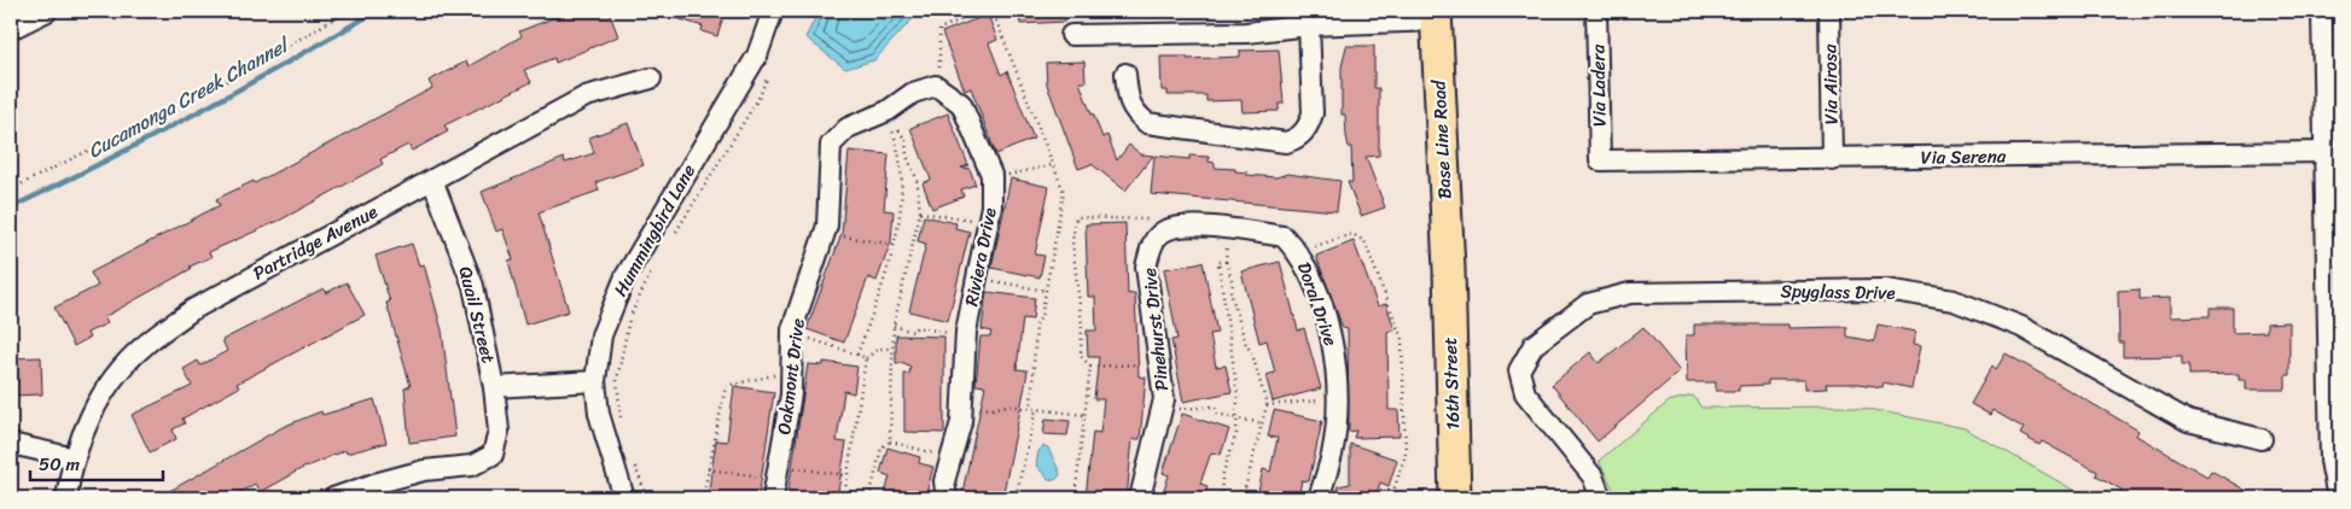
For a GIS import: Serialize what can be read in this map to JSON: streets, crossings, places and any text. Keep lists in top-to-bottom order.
{
  "streets": {
    "main road": ["Base Line Road", "16th Street"],
    "street": [
      "Via Airosa",
      "Via Ladera",
      "Via Serena",
      "Hummingbird Lane",
      "Partridge Avenue",
      "Riviera Drive",
      "Spyglass Drive",
      "Doral Drive",
      "Quail Street",
      "Pinehurst Drive",
      "Oakmont Drive"
    ]
  },
  "crossings": [
    ["Via Airosa", "Via Serena"],
    ["Via Ladera", "Via Serena"],
    ["Base Line Road", "16th Street"],
    ["Partridge Avenue", "Quail Street"],
    ["Riviera Drive", "Oakmont Drive"],
    ["Doral Drive", "Pinehurst Drive"]
  ],
  "water": ["Cucamonga Creek Channel"],
  "scale_bar": "50 m"
}
